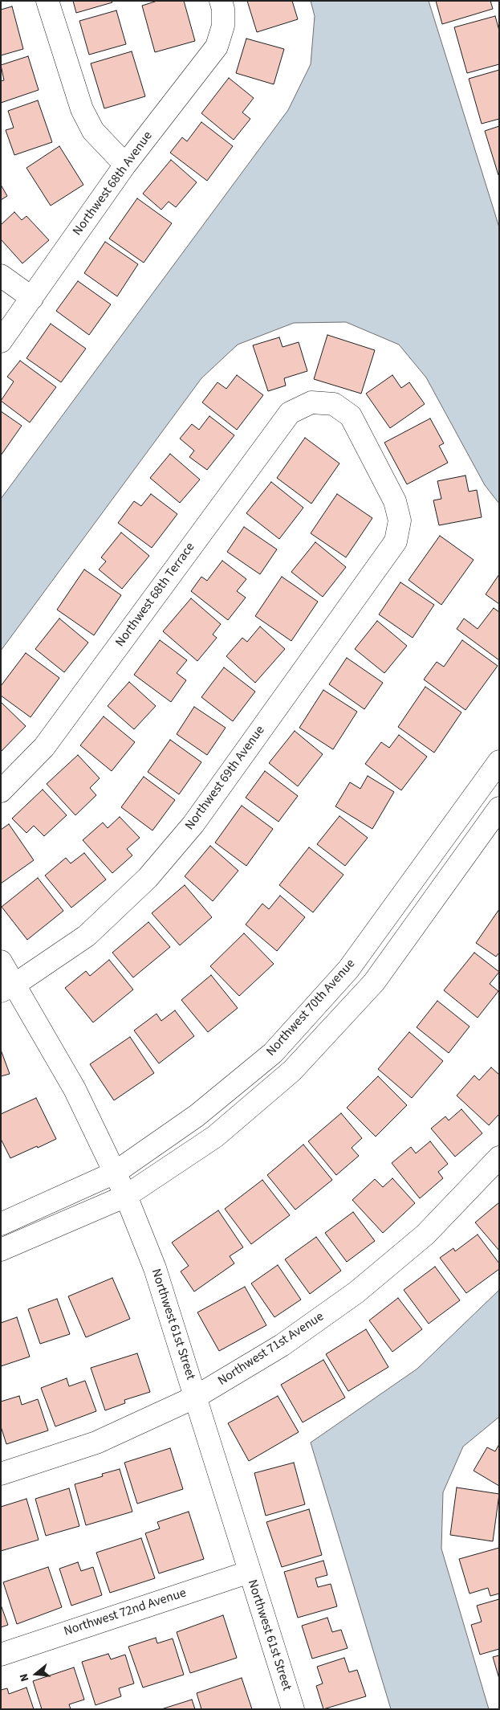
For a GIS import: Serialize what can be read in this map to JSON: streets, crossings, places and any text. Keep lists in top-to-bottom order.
{
  "streets": {
    "street": [
      "Northwest 68th Avenue",
      "Northwest 68th Terrace",
      "Northwest 69th Avenue",
      "Northwest 70th Avenue",
      "Northwest 61st Street",
      "Northwest 71st Avenue",
      "Northwest 72nd Avenue"
    ]
  },
  "crossings": [
    ["Northwest 68th Terrace", "Northwest 69th Avenue"],
    ["Northwest 69th Avenue", "Northwest 61st Street"],
    ["Northwest 70th Avenue", "Northwest 61st Street"],
    ["Northwest 61st Street", "Northwest 71st Avenue"],
    ["Northwest 61st Street", "Northwest 72nd Avenue"]
  ],
  "north": "left"
}
